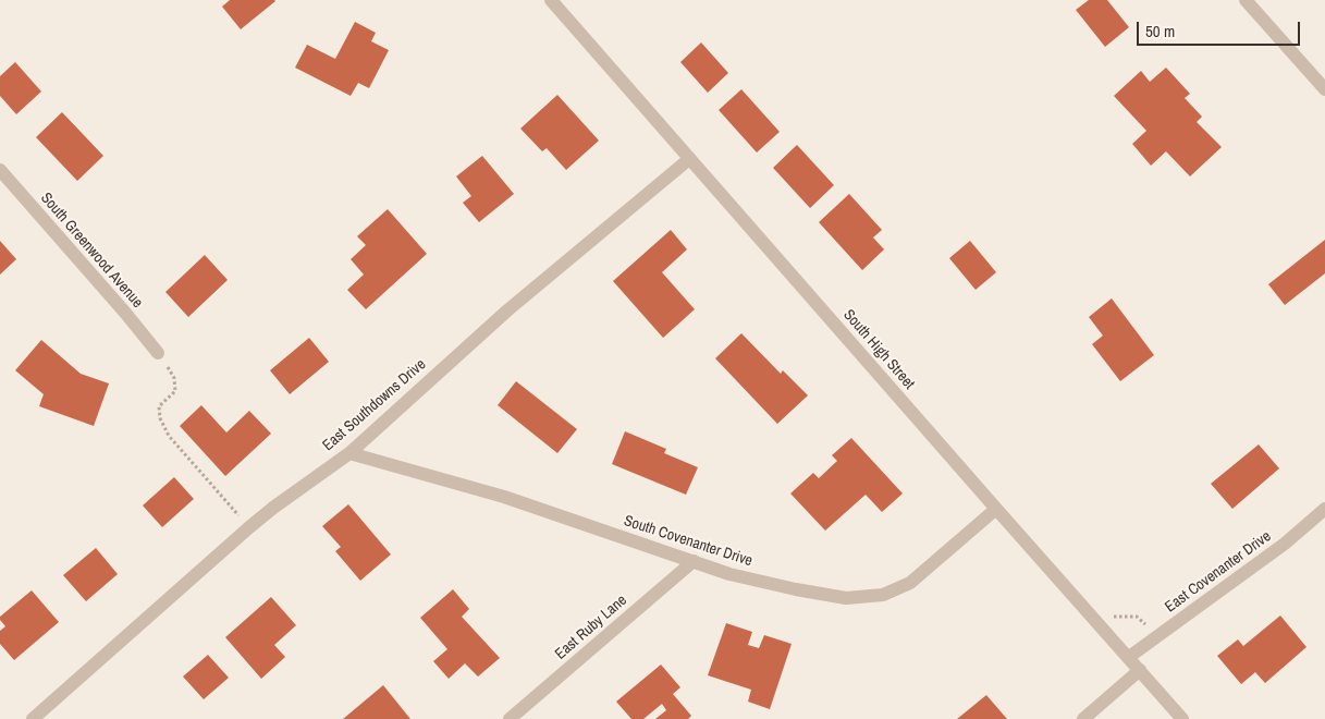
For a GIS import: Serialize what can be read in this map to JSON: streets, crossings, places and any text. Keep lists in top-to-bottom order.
{
  "streets": {
    "street": [
      "South Greenwood Avenue",
      "South High Street",
      "East Southdowns Drive",
      "South Covenanter Drive",
      "East Covenanter Drive",
      "East Ruby Lane"
    ]
  },
  "crossings": [
    ["South High Street", "East Southdowns Drive"],
    ["South High Street", "South Covenanter Drive"],
    ["South High Street", "East Covenanter Drive"],
    ["East Southdowns Drive", "South Covenanter Drive"],
    ["South Covenanter Drive", "East Ruby Lane"]
  ],
  "scale_bar": "50 m"
}
